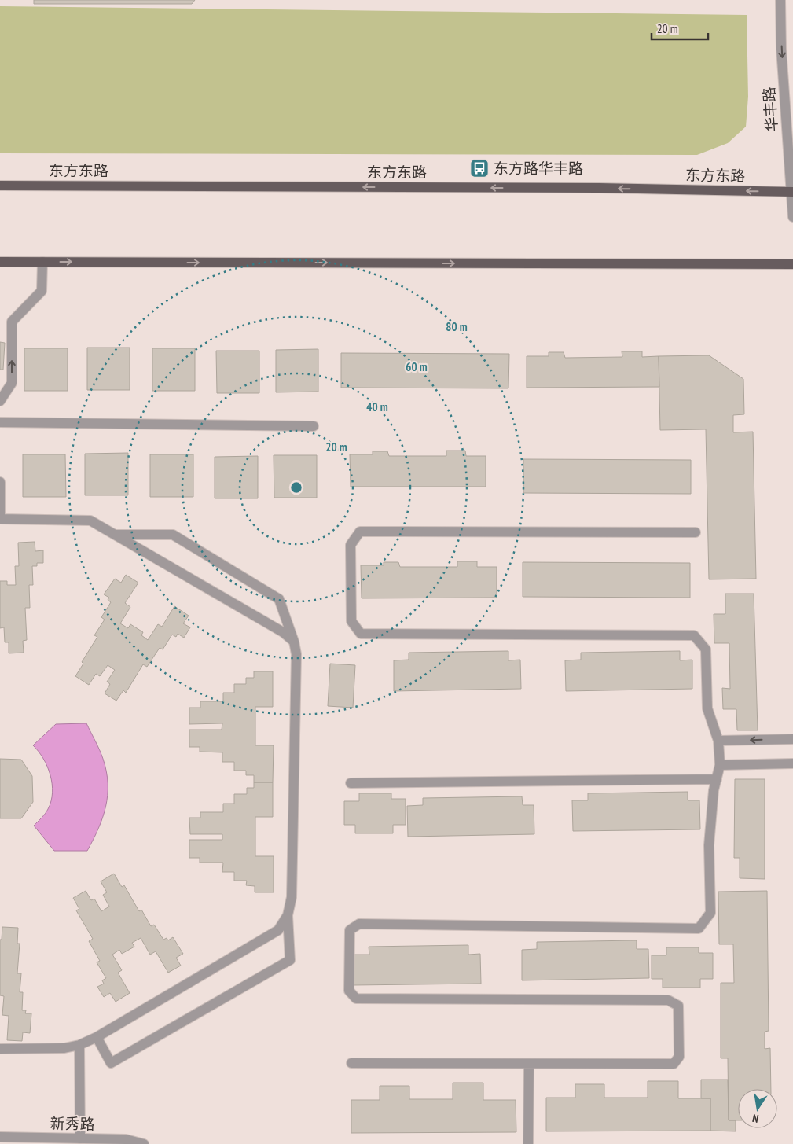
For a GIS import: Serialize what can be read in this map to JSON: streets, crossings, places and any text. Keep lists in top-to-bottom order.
{
  "streets": {
    "main road": ["东方东路"],
    "street": ["华丰路", "新秀路"]
  },
  "crossings": [
    ["华丰路", "东方东路"]
  ],
  "one_way": ["华丰路"],
  "places": {
    "bus stop": ["东方路华丰路"]
  },
  "scale_bar": "20 m",
  "north": "bottom",
  "rings": [
    "80 m",
    "60 m",
    "40 m",
    "20 m"
  ]
}
